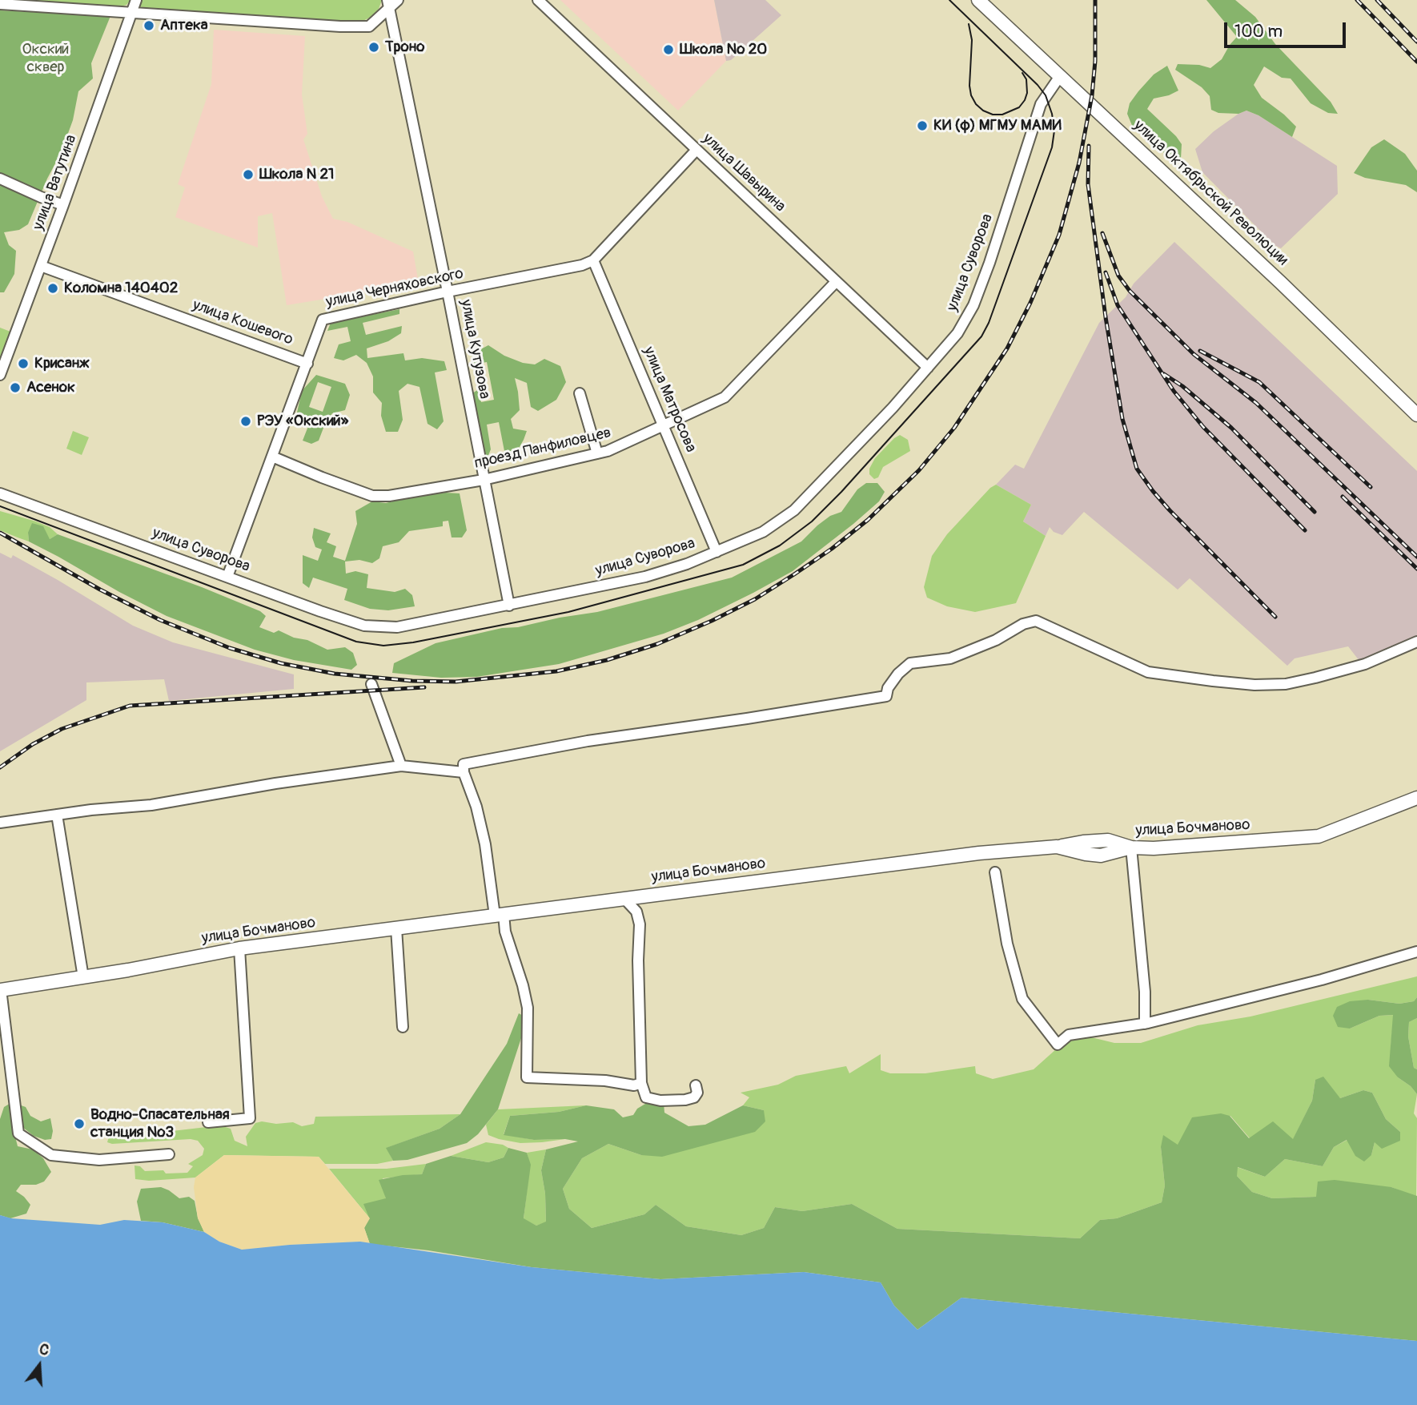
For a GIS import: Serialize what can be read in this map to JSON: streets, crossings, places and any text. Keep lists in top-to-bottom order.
{
  "streets": {
    "main road": ["улица Октябрьской Революции", "улица Бочманово"],
    "street": [
      "улица Шавырина",
      "улица Ватутина",
      "улица Суворова",
      "улица Черняховского",
      "улица Кошевого",
      "улица Кутузова",
      "улица Матросова",
      "проезд Панфиловцев"
    ]
  },
  "crossings": [
    ["улица Шавырина", "улица Суворова"],
    ["улица Шавырина", "проезд Панфиловцев"],
    ["улица Ватутина", "улица Кошевого"],
    ["улица Октябрьской Революции", "улица Суворова"],
    ["улица Суворова", "улица Черняховского"],
    ["улица Суворова", "улица Кутузова"],
    ["улица Суворова", "улица Матросова"],
    ["улица Черняховского", "улица Кошевого"],
    ["улица Черняховского", "улица Кутузова"],
    ["улица Черняховского", "улица Матросова"],
    ["улица Черняховского", "проезд Панфиловцев"],
    ["улица Кутузова", "проезд Панфиловцев"],
    ["улица Матросова", "проезд Панфиловцев"]
  ],
  "parks": ["Окский сквер"],
  "places": [
    "Аптека",
    "Троно",
    "Школа № 20",
    "КИ (ф) МГМУ МАМИ",
    "Школа N 21",
    "Коломна 140402",
    "Крисанж",
    "Асенок",
    "РЭУ «Окский»",
    "Водно-Спасательная станция №3"
  ],
  "scale_bar": "100 m",
  "north": "top"
}
